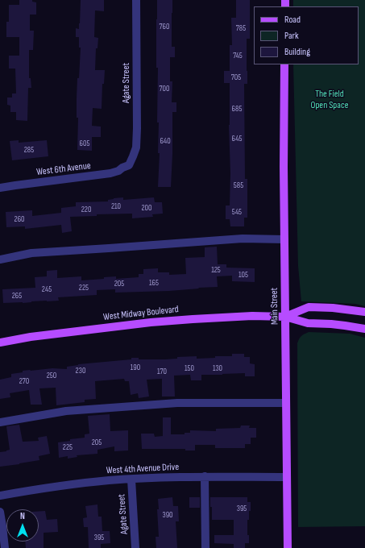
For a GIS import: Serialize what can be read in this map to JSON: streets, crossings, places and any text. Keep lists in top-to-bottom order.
{
  "streets": {
    "main road": ["Main Street", "West Midway Boulevard"],
    "street": ["Agate Street", "West 6th Avenue", "West 4th Avenue Drive"]
  },
  "crossings": [
    ["Agate Street", "West 6th Avenue"],
    ["Agate Street", "West 4th Avenue Drive"],
    ["Main Street", "West Midway Boulevard"],
    ["Main Street", "West 4th Avenue Drive"]
  ],
  "parks": ["The Field Open Space"],
  "house_numbers": [
    "760",
    "785",
    "745",
    "705",
    "700",
    "685",
    "645",
    "640",
    "605",
    "285",
    "585",
    "210",
    "200",
    "220",
    "545",
    "260",
    "125",
    "105",
    "165",
    "205",
    "225",
    "245",
    "265",
    "190",
    "150",
    "130",
    "230",
    "170",
    "250",
    "270",
    "205",
    "225",
    "395",
    "390",
    "395"
  ],
  "legend": ["Road", "Park", "Building"],
  "north": "top"
}
